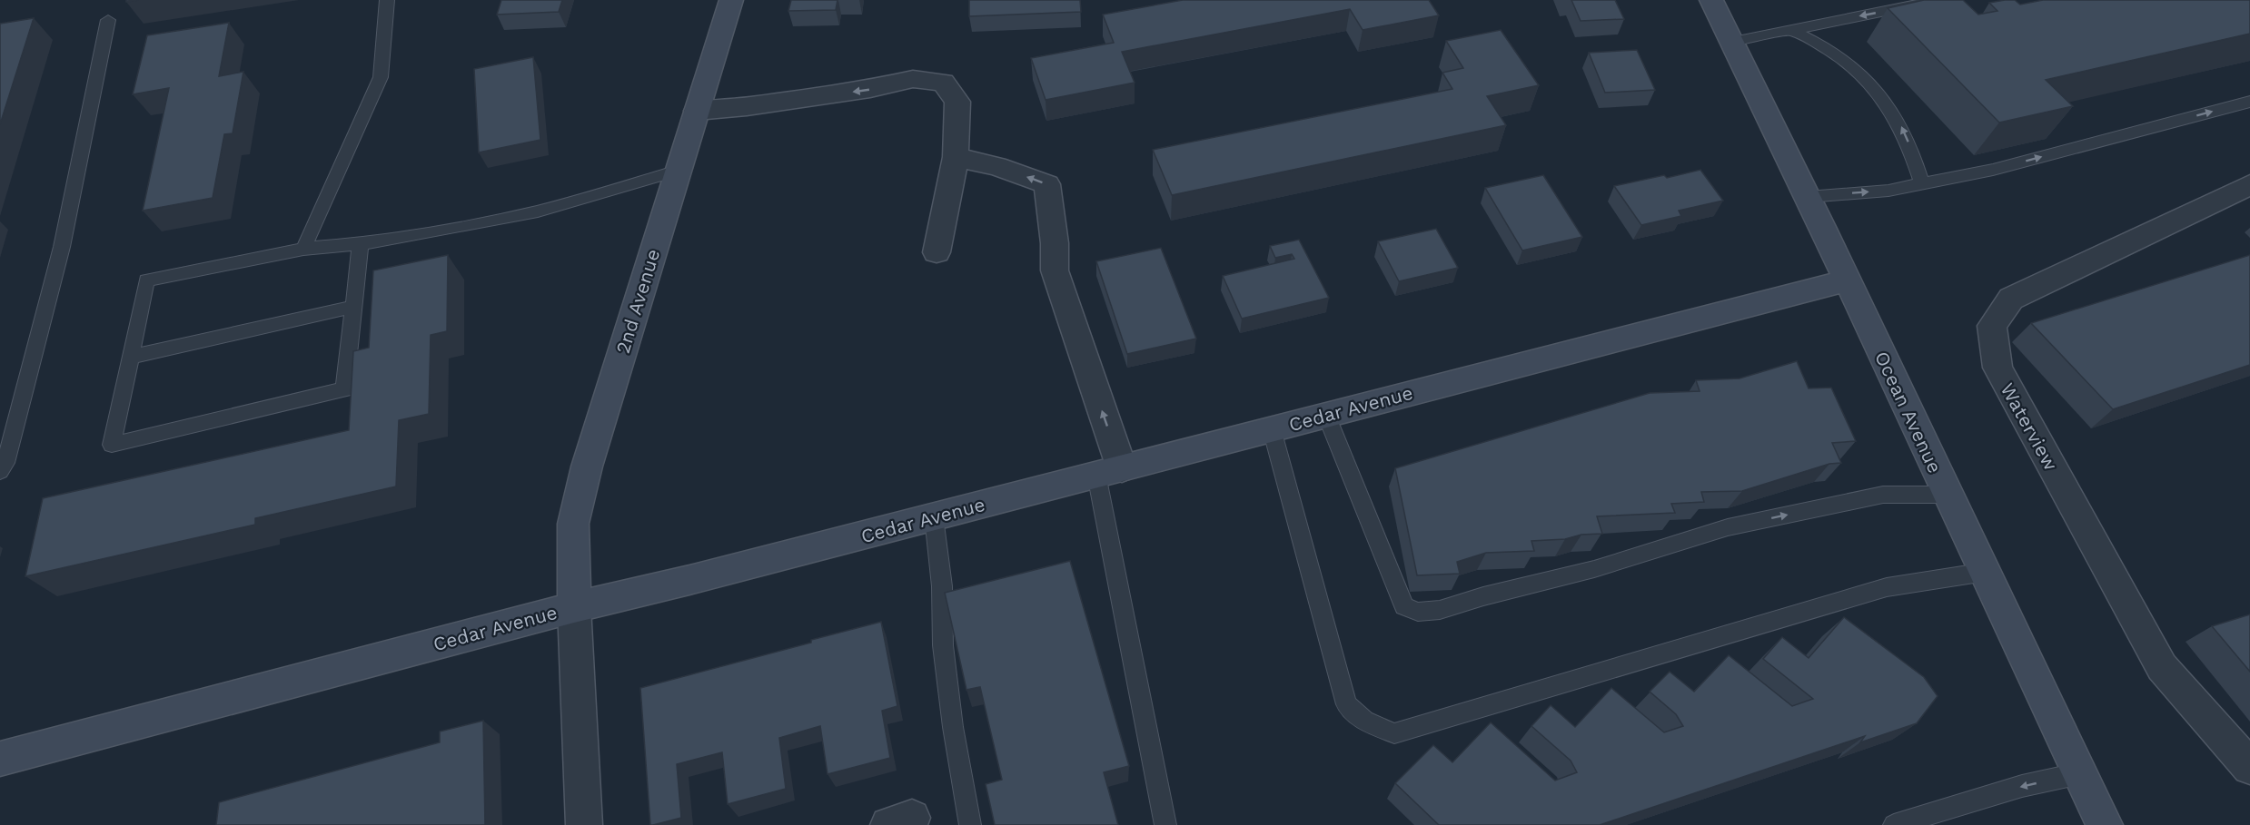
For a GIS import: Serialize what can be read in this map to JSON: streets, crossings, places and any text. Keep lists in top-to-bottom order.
{
  "streets": {
    "main road": ["2nd Avenue", "Cedar Avenue", "Ocean Avenue"],
    "street": ["Waterview"]
  },
  "crossings": [
    ["2nd Avenue", "Cedar Avenue"],
    ["Cedar Avenue", "Ocean Avenue"]
  ]
}
